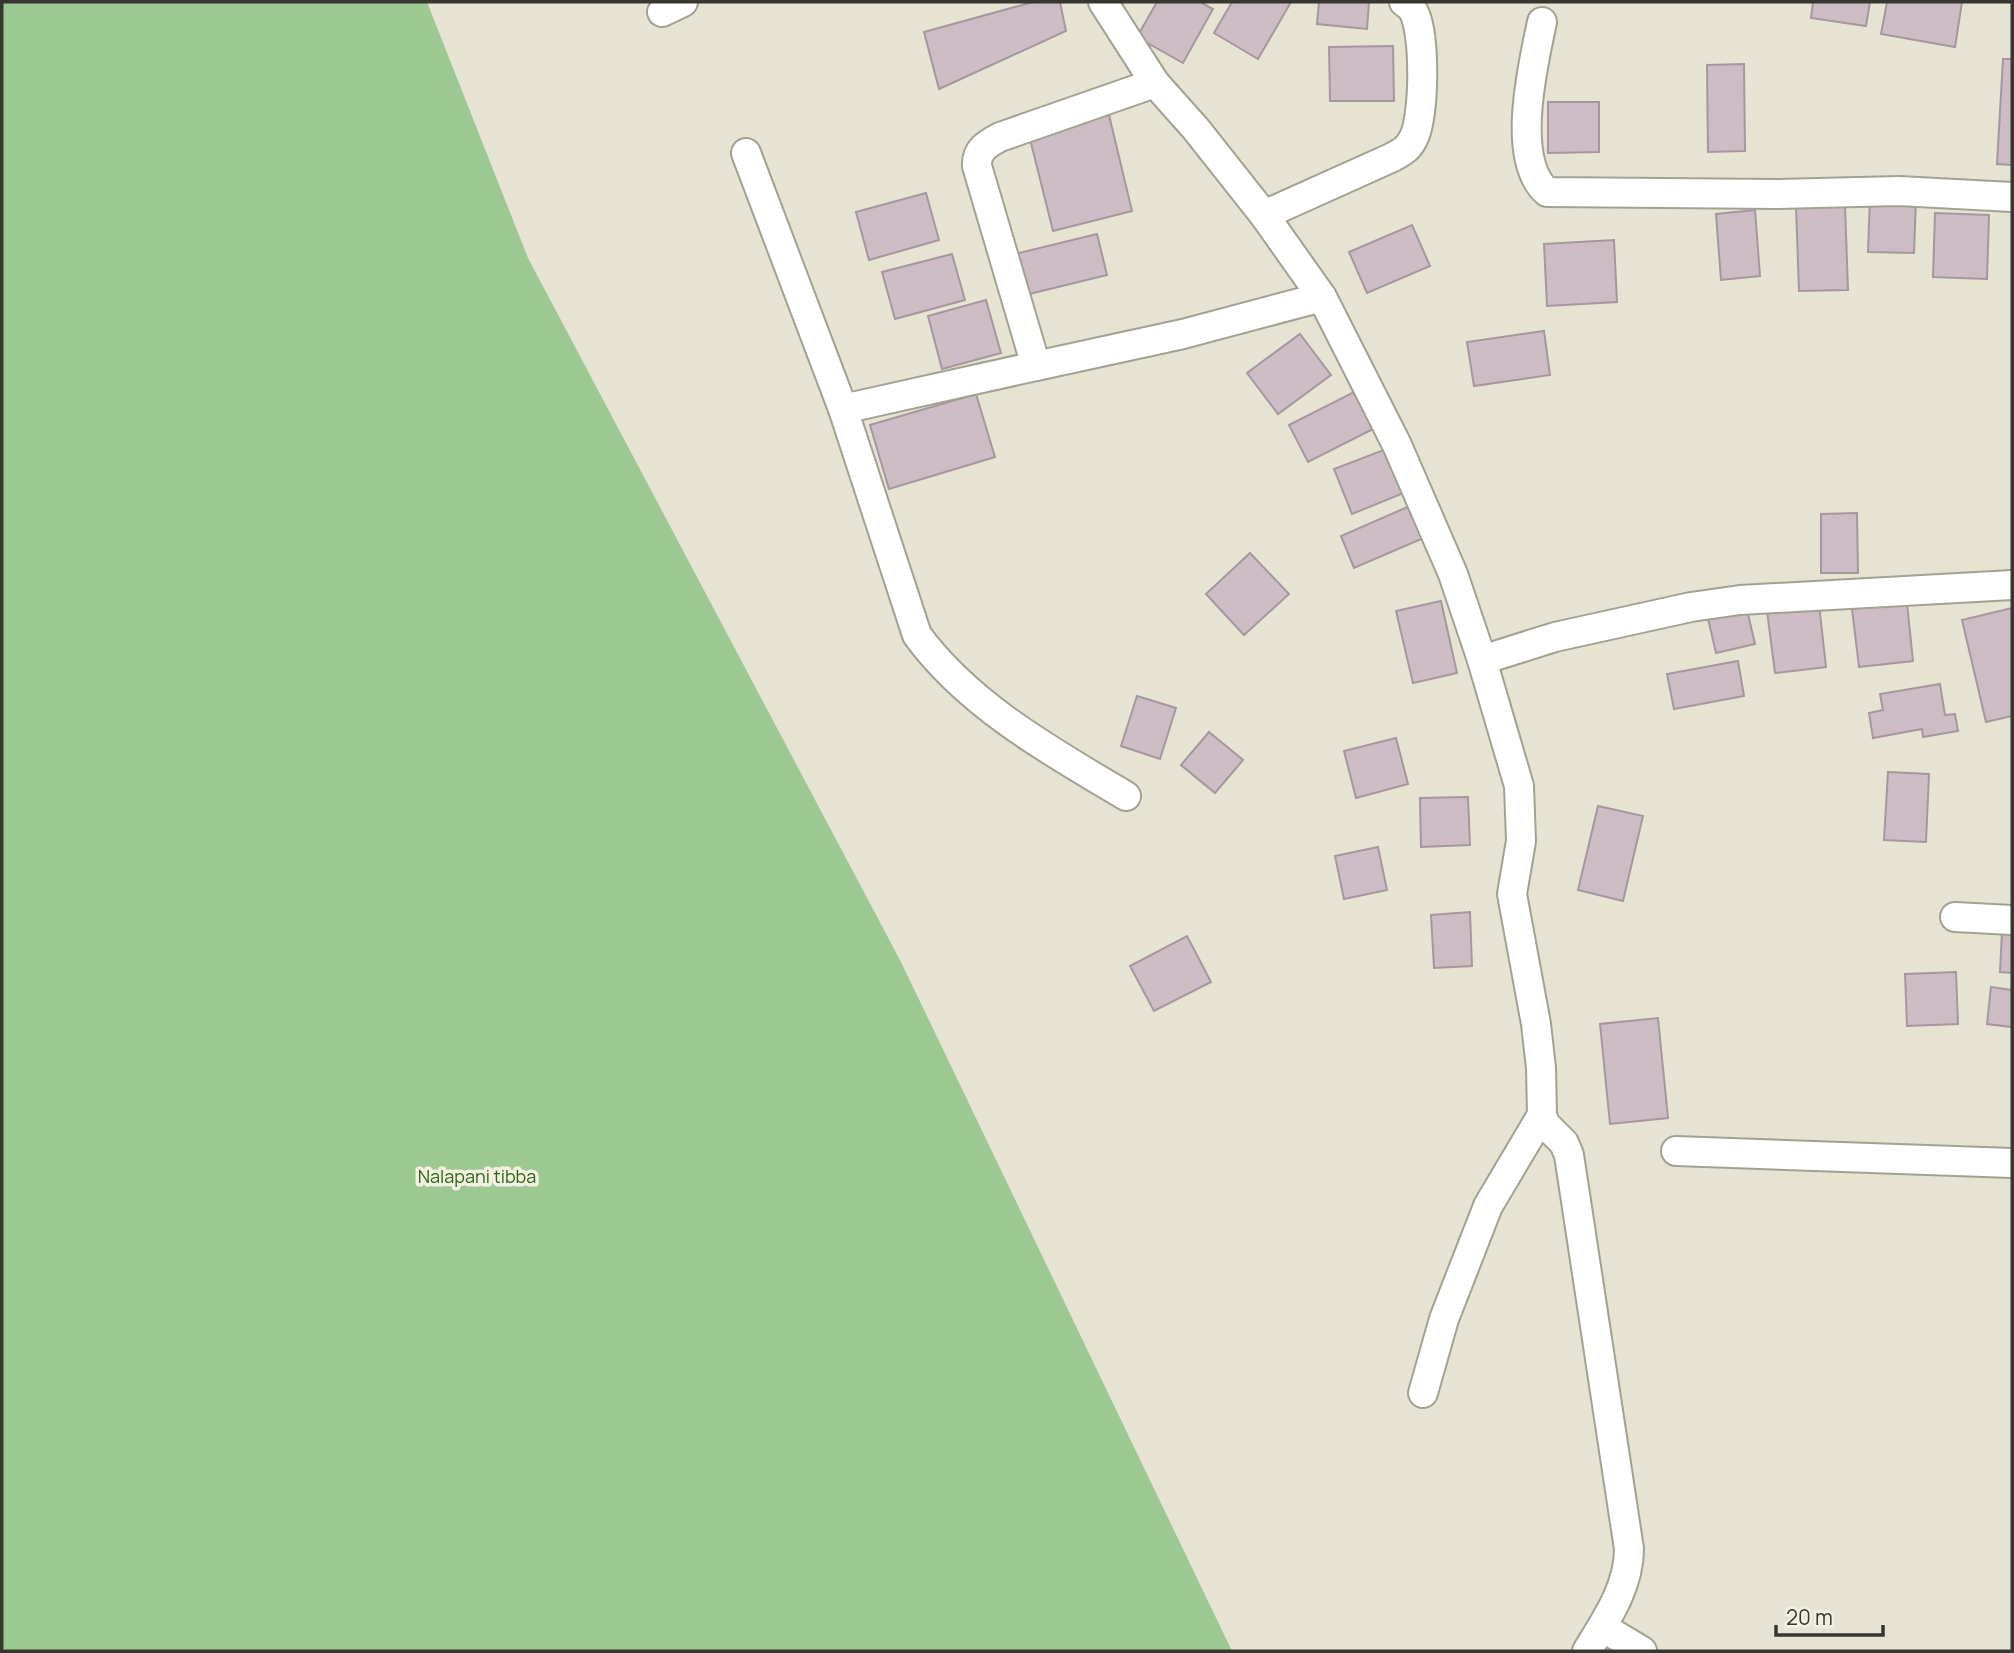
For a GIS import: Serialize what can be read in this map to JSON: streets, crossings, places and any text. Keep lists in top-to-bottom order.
{
  "parks": ["Nalapani tibba"],
  "scale_bar": "20 m"
}
